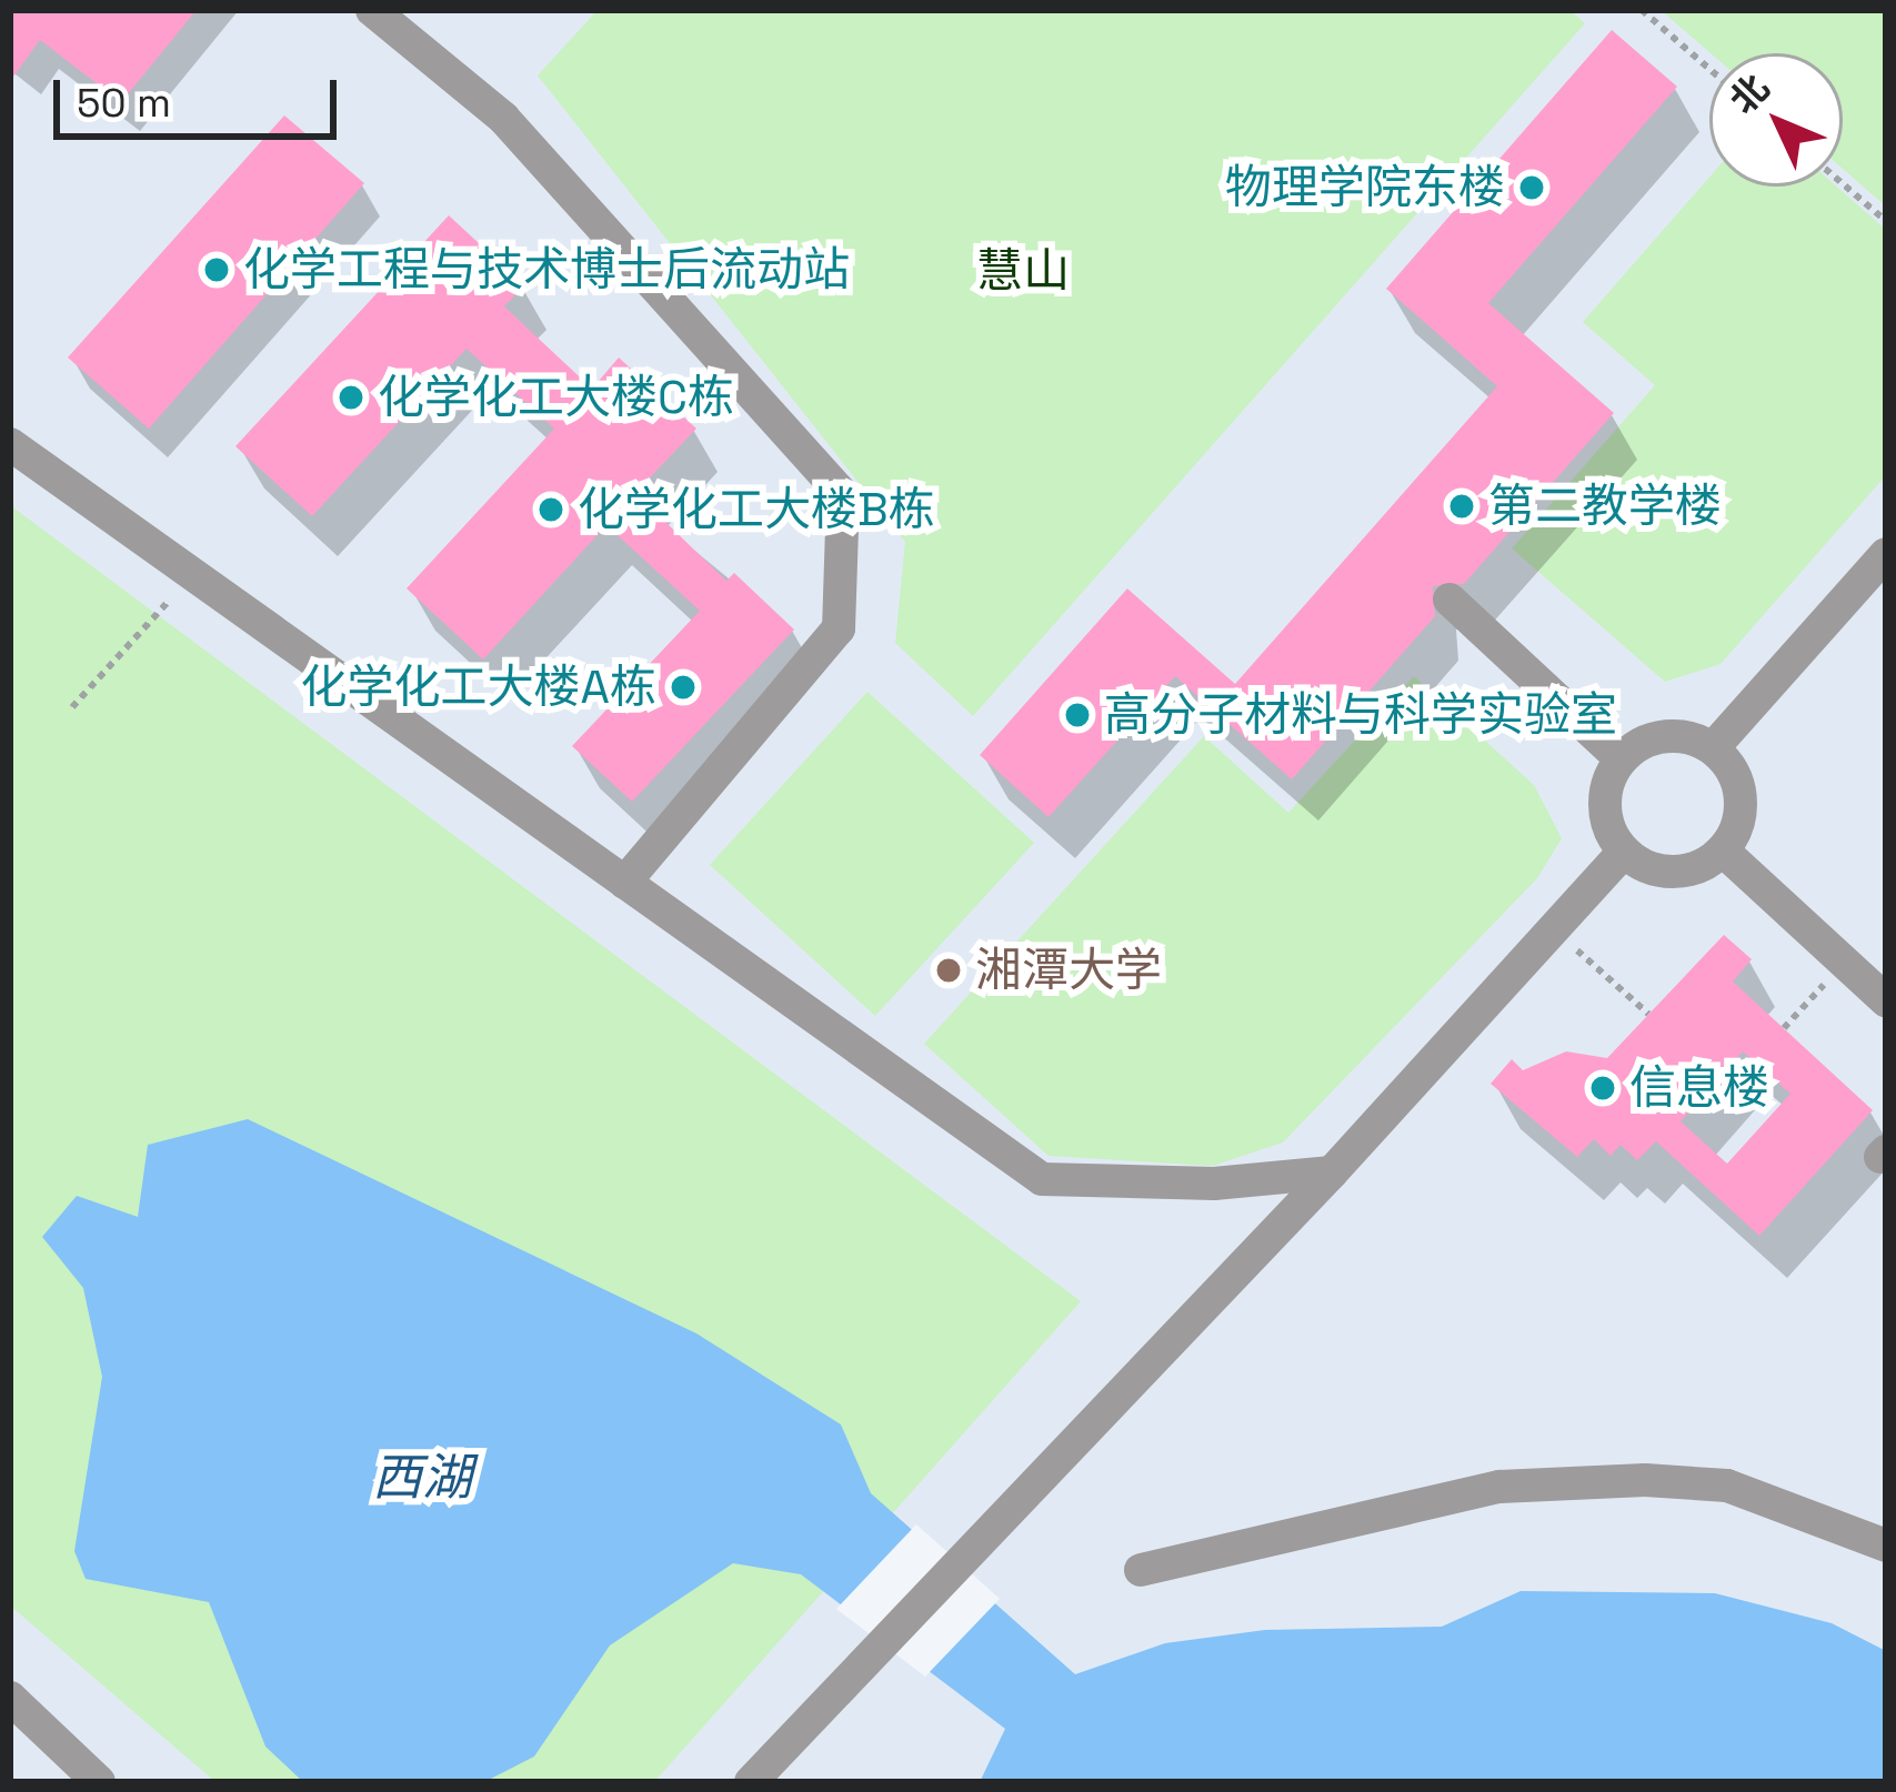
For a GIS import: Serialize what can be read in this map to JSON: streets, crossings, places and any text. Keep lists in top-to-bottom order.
{
  "water": ["西湖"],
  "parks": ["慧山"],
  "places": [
    "物理学院东楼",
    "化学工程与技术博士后流动站",
    "化学化工大楼C栋",
    "第二教学楼",
    "化学化工大楼B栋",
    "化学化工大楼A栋",
    "高分子材料与科学实验室",
    "湘潭大学",
    "信息楼"
  ],
  "scale_bar": "50 m",
  "north": "top left"
}
